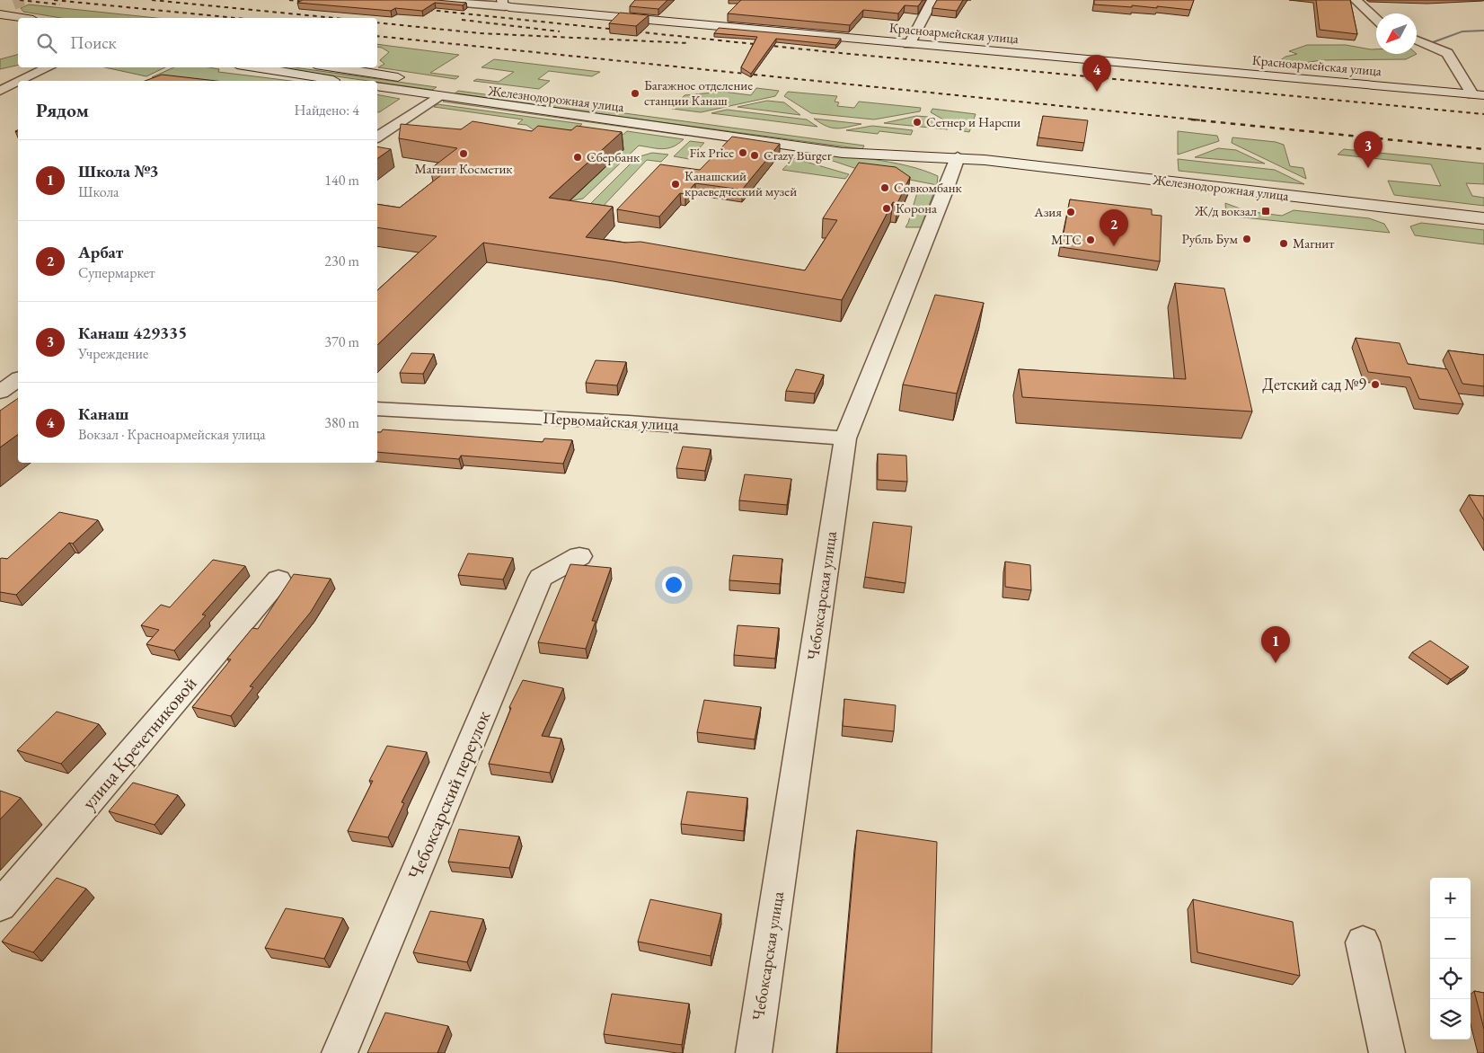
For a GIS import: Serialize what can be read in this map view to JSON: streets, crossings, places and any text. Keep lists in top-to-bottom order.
{
  "streets": {
    "main road": ["Красноармейская улица", "Железнодорожная улица"],
    "street": [
      "Первомайская улица",
      "Чебоксарская улица",
      "улица Кречетниковой",
      "Чебоксарский переулок"
    ]
  },
  "crossings": [
    ["Железнодорожная улица", "Чебоксарская улица"],
    ["Первомайская улица", "Чебоксарская улица"]
  ],
  "places": {
    "other": [
      "Багажное отделение станции Канаш",
      "Сетнер и Нарспи",
      "Fix Price",
      "Магнит Косметик",
      "Crazy Burger",
      "Сбербанк",
      "Канашский краеведческий музей",
      "Совкомбанк",
      "Корона",
      "Азия",
      "Рубль Бум",
      "МТС",
      "Магнит",
      "Детский сад №9"
    ],
    "transit": ["Ж/д вокзал"]
  },
  "north": "bottom left",
  "page": {
    "search": "Поиск",
    "pins": [
      "4",
      "3",
      "2",
      "1"
    ],
    "heading": ["Рядом", "Найдено: 4"],
    "list": [
      {
        "mark": "1",
        "name": "Школа №3",
        "note": "Школа",
        "value": "140 m"
      },
      {
        "mark": "2",
        "name": "Арбат",
        "note": "Супермаркет",
        "value": "230 m"
      },
      {
        "mark": "3",
        "name": "Канаш 429335",
        "note": "Учреждение",
        "value": "370 m"
      },
      {
        "mark": "4",
        "name": "Канаш",
        "note": "Вокзал · Красноармейская улица",
        "value": "380 m"
      }
    ],
    "map_buttons": ["+", "−"]
  }
}
